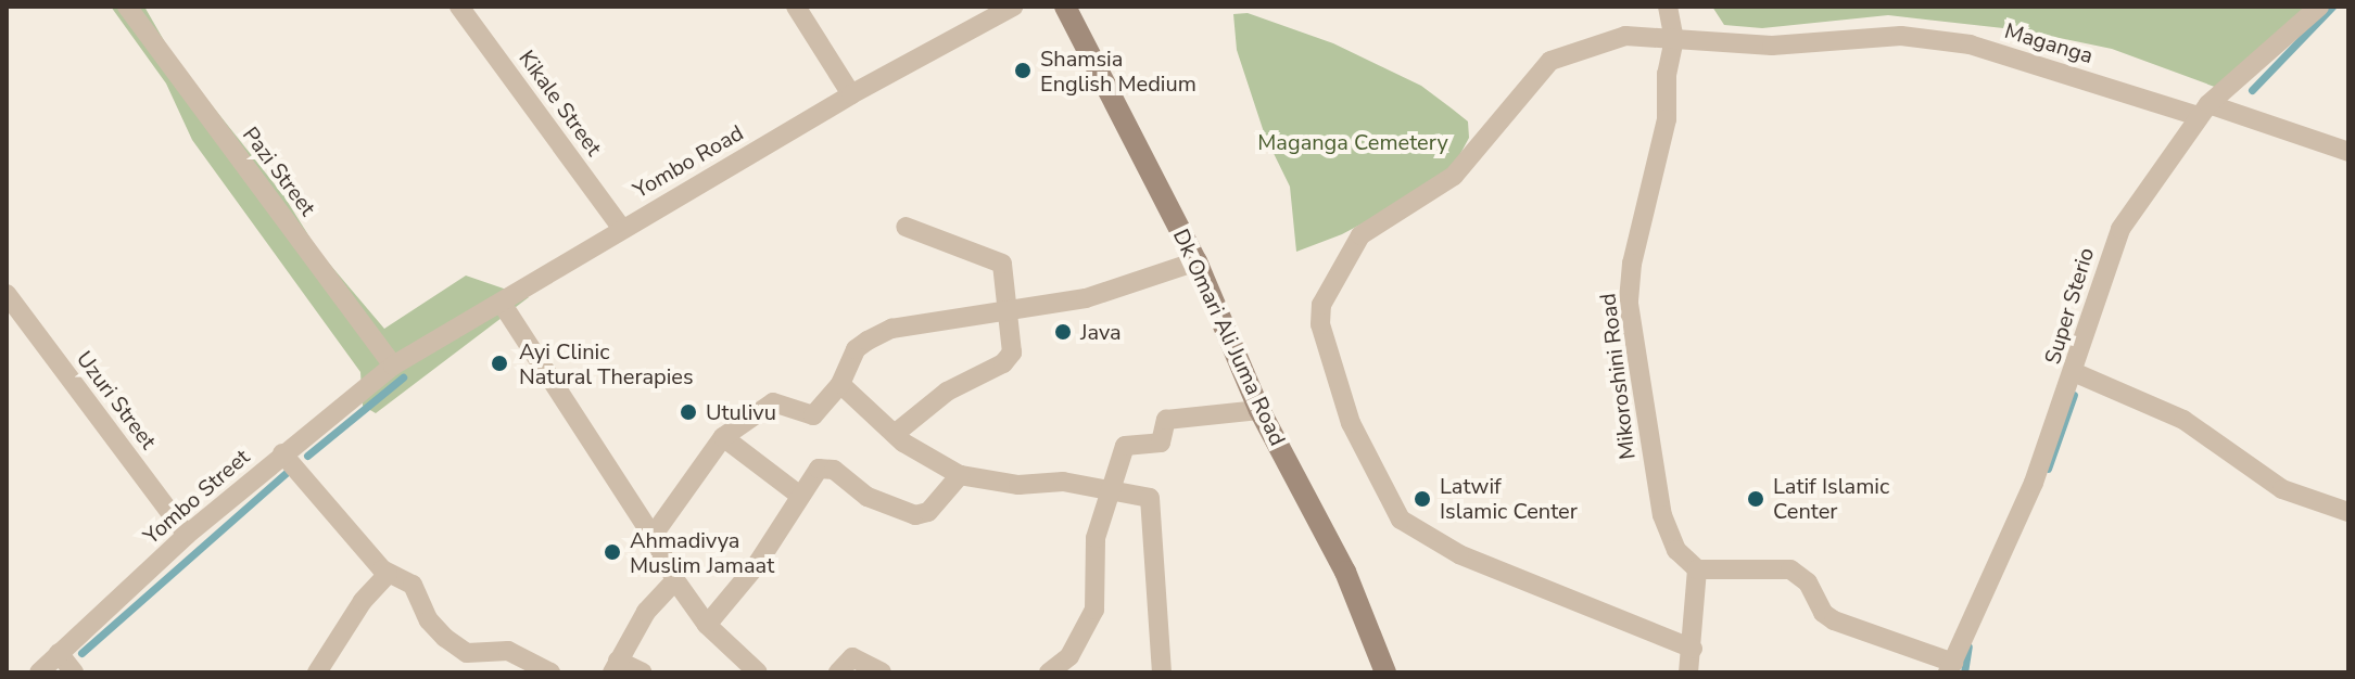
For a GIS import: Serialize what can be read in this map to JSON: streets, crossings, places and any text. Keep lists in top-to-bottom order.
{
  "streets": {
    "street": [
      "Maganga",
      "Kikale Street",
      "Yombo Road",
      "Pazi Street",
      "Super Sterio",
      "Dk Omari Ali Juma Road",
      "Mikoroshini Road",
      "Uzuri Street",
      "Yombo Street"
    ]
  },
  "crossings": [
    ["Maganga", "Super Sterio"],
    ["Maganga", "Mikoroshini Road"],
    ["Kikale Street", "Yombo Road"],
    ["Yombo Road", "Pazi Street"],
    ["Yombo Road", "Yombo Street"],
    ["Pazi Street", "Yombo Street"],
    ["Uzuri Street", "Yombo Street"]
  ],
  "parks": ["Maganga Cemetery"],
  "places": [
    "Shamsia English Medium",
    "Java",
    "Ayi Clinic Natural Therapies",
    "Utulivu",
    "Latwif Islamic Center",
    "Latif Islamic Center",
    "Ahmadivya Muslim Jamaat"
  ]
}
